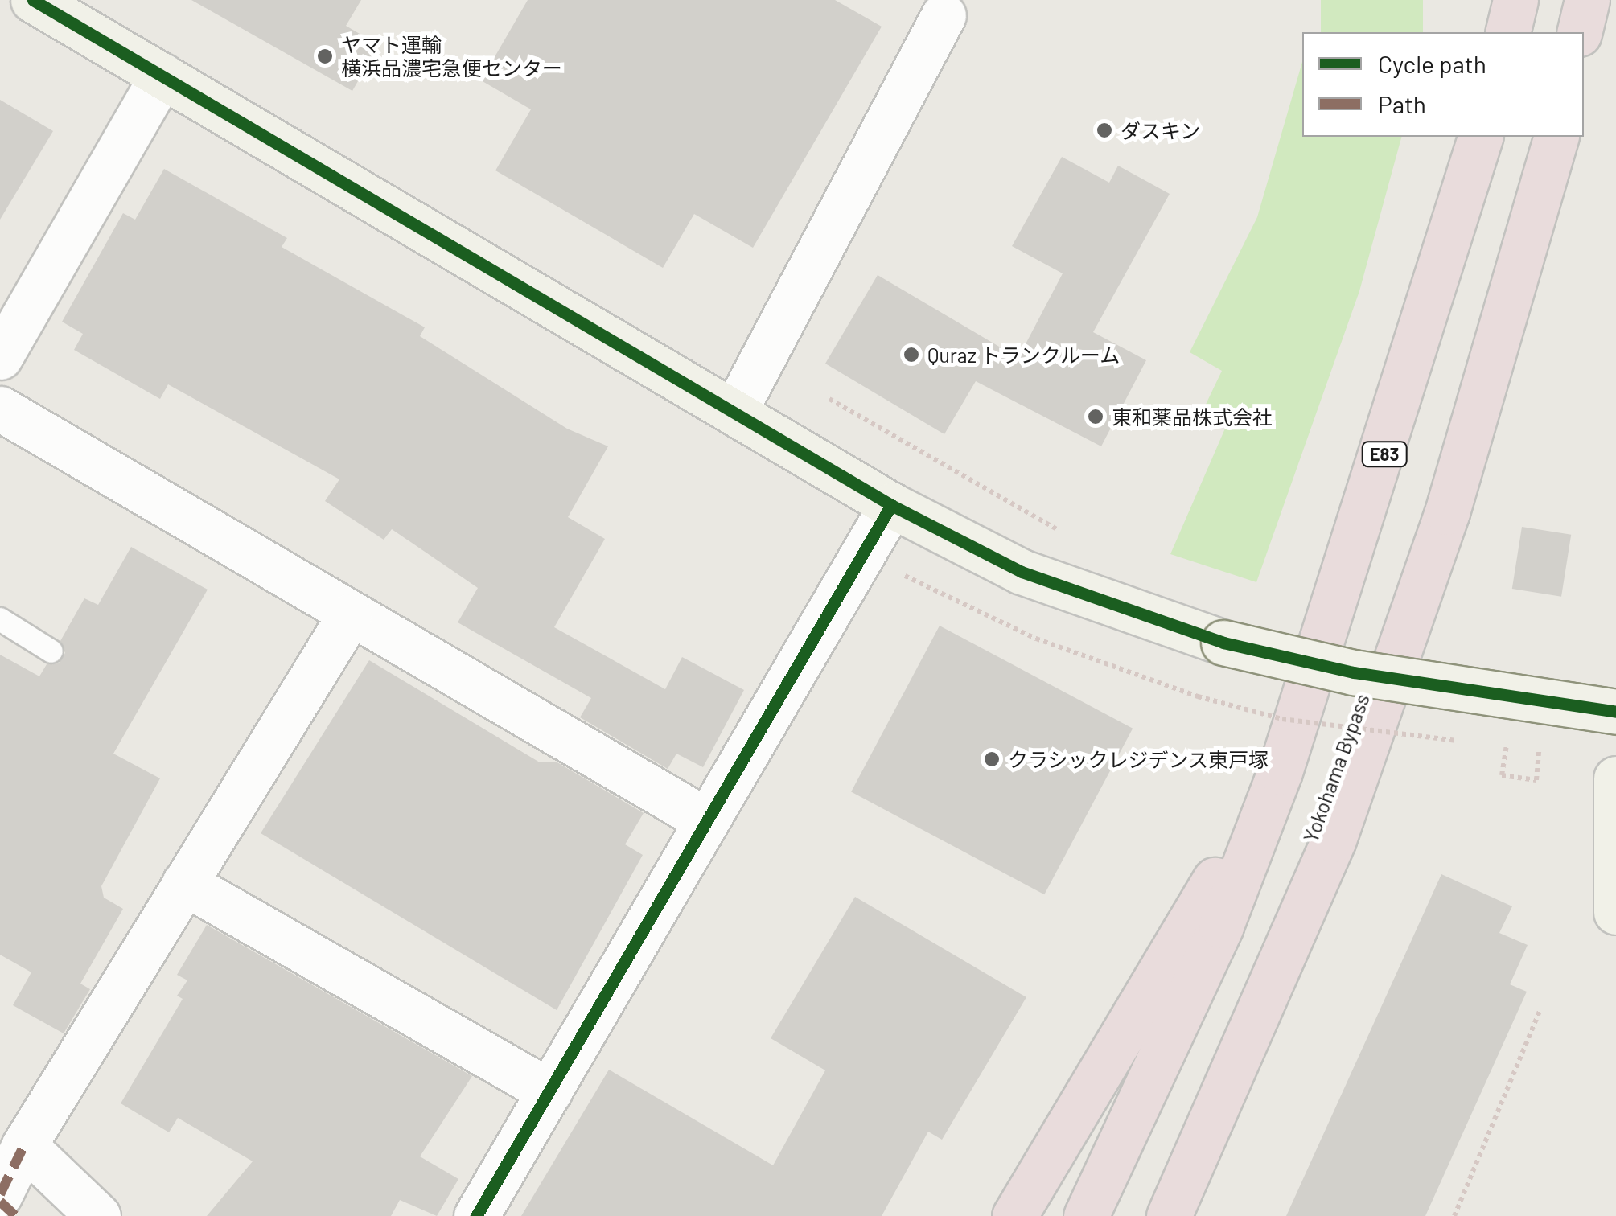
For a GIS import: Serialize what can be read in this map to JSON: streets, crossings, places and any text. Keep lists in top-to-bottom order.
{
  "streets": {
    "highway": ["E83", "Yokohama Bypass"]
  },
  "places": [
    "ヤマト運輸 横浜品濃宅急便センター",
    "ダスキン",
    "Quraz トランクルーム",
    "東和薬品株式会社",
    "クラシックレジデンス東戸塚"
  ],
  "legend": ["Cycle path", "Path"]
}
